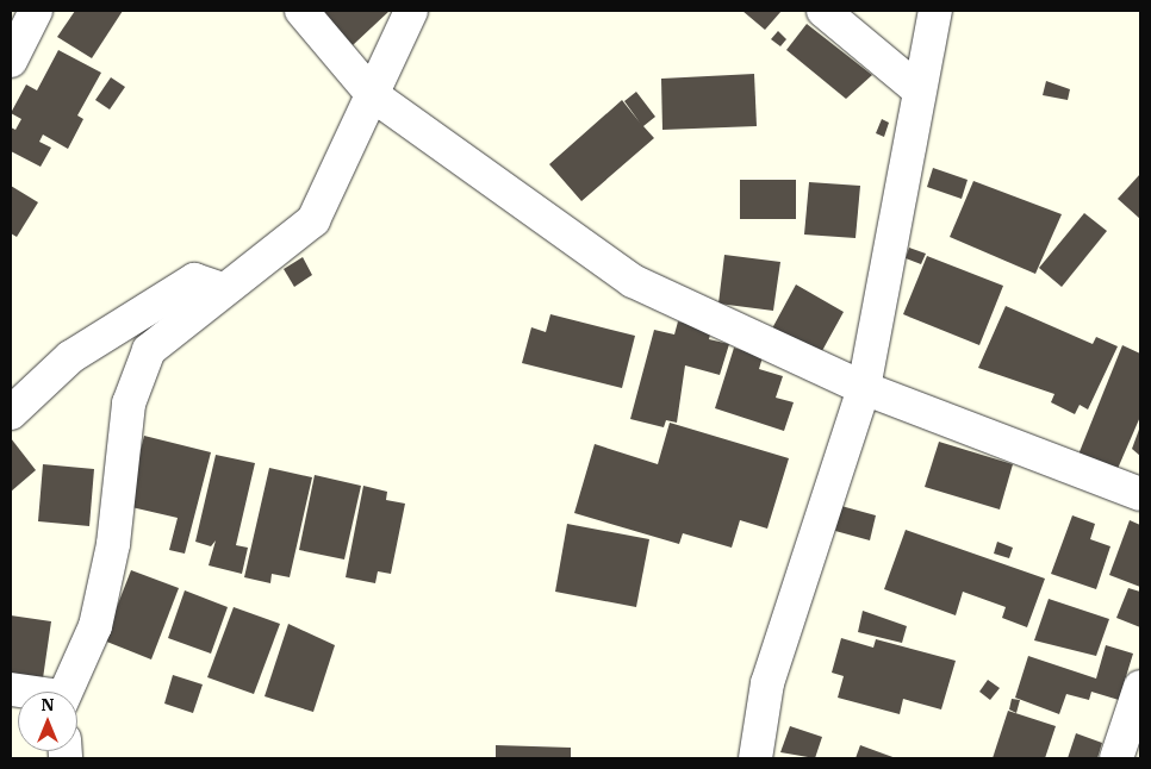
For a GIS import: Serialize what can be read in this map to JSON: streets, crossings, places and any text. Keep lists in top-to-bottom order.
{
  "north": "top"
}
